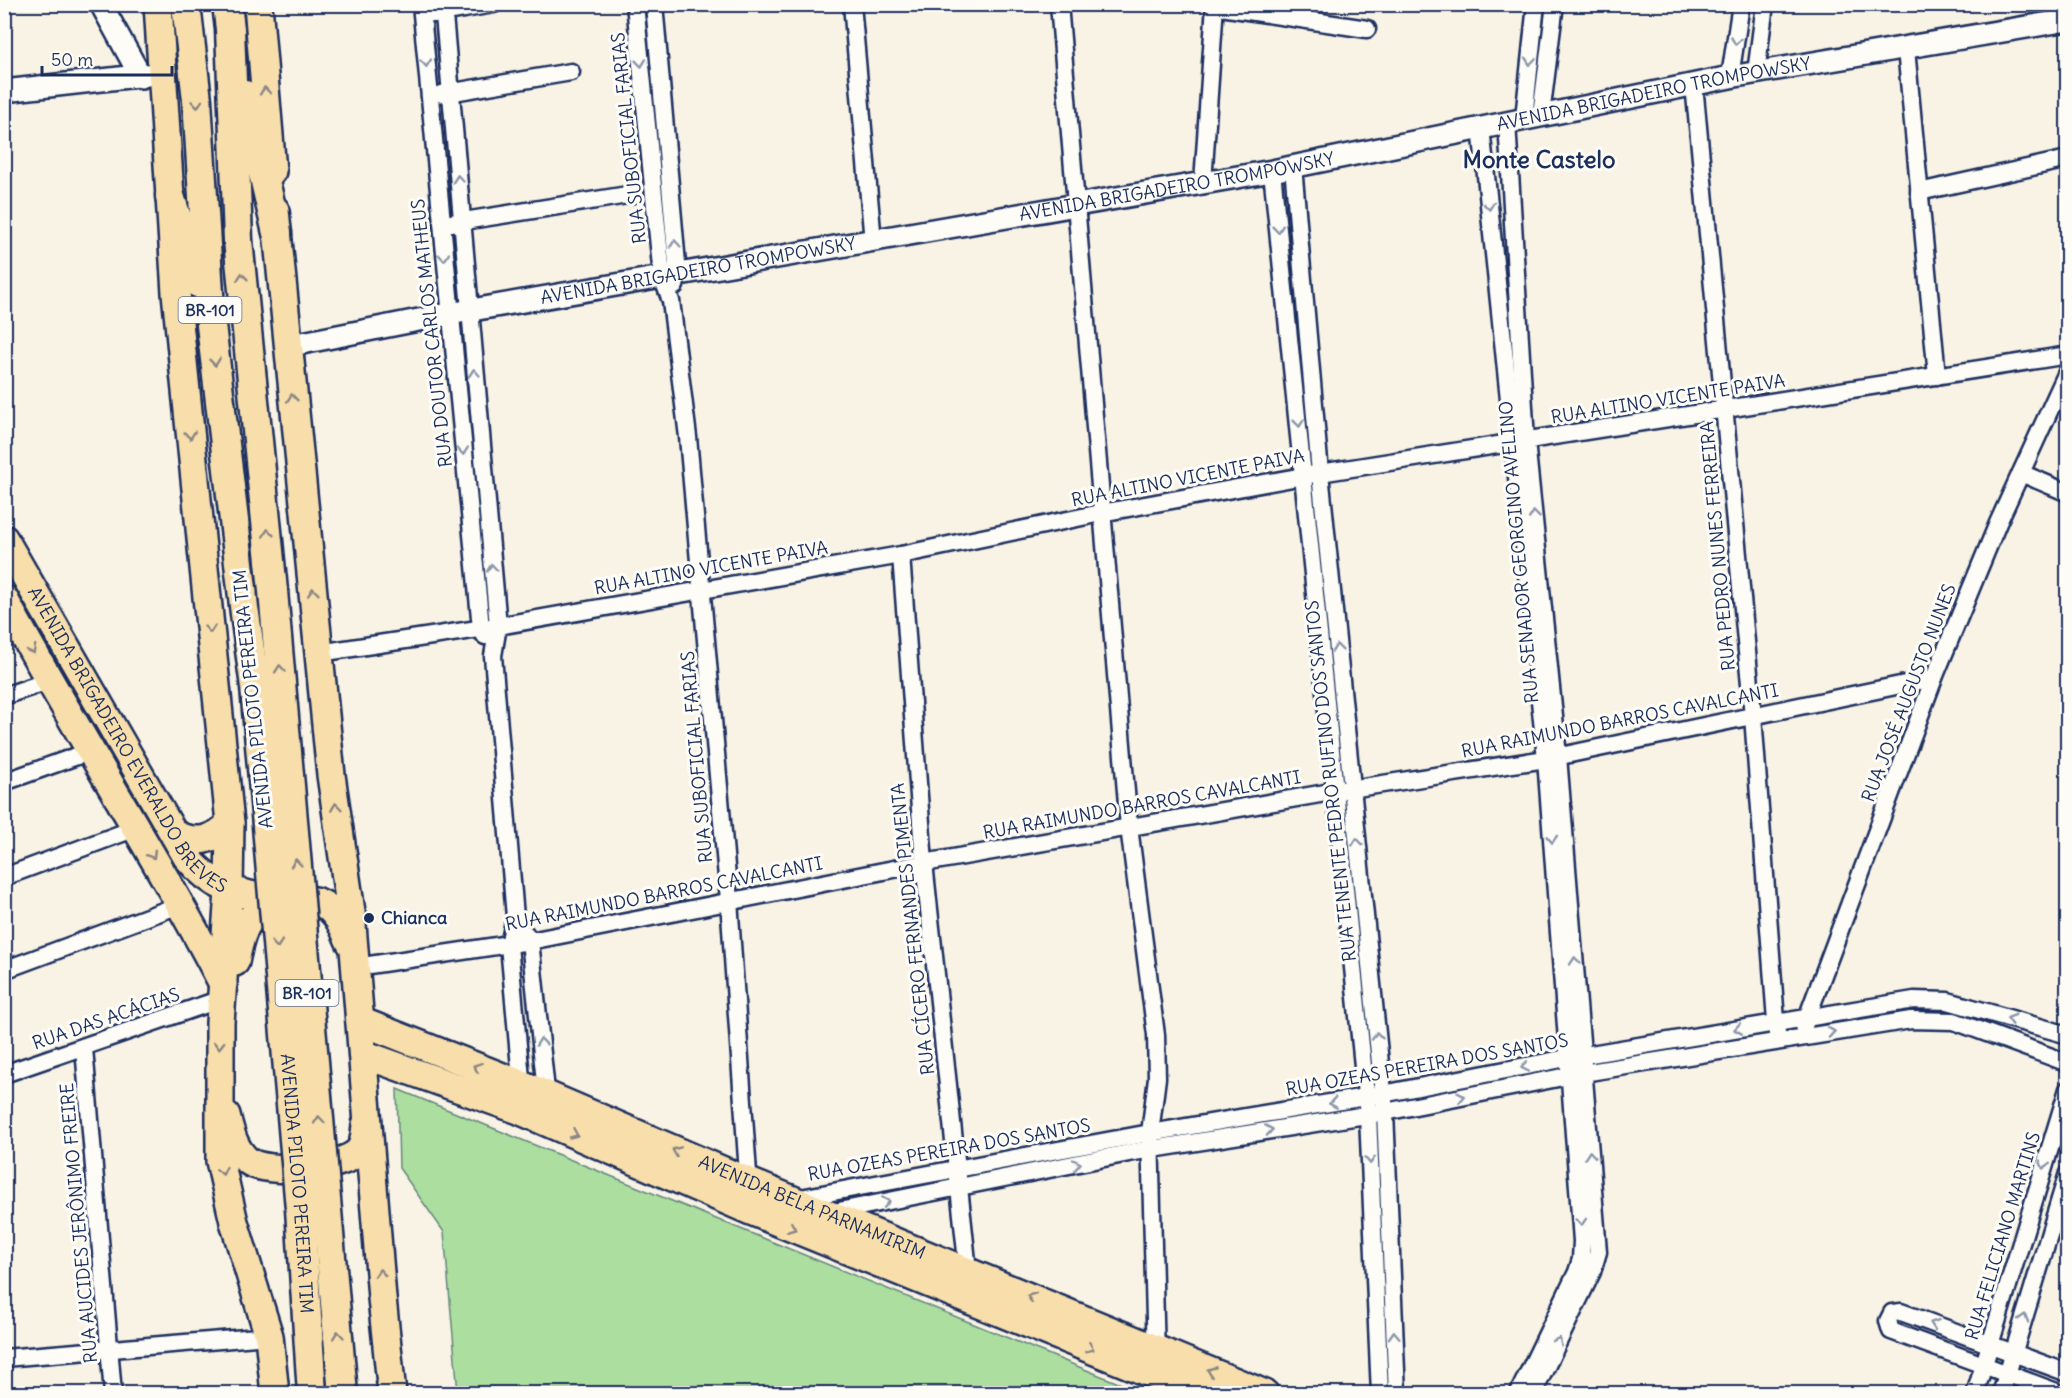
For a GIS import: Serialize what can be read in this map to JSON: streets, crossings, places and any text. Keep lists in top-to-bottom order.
{
  "streets": {
    "highway": ["BR-101", "AVENIDA PILOTO PEREIRA TIM"],
    "main road": ["AVENIDA BRIGADEIRO EVERALDO BREVES", "AVENIDA BELA PARNAMIRIM"],
    "street": [
      "AVENIDA BRIGADEIRO TROMPOWSKY",
      "RUA SUBOFICIAL FARIAS",
      "RUA DOUTOR CARLOS MATHEUS",
      "RUA ALTINO VICENTE PAIVA",
      "RUA PEDRO NUNES FERREIRA",
      "RUA SENADOR GEORGINO AVELINO",
      "RUA JOSÉ AUGUSTO NUNES",
      "RUA RAIMUNDO BARROS CAVALCANTI",
      "RUA TENENTE PEDRO RUFINO DOS SANTOS",
      "RUA CÍCERO FERNANDES PIMENTA",
      "RUA DAS ACÁCIAS",
      "RUA OZEAS PEREIRA DOS SANTOS",
      "RUA AUCIDES JERÔNIMO FREIRE",
      "RUA FELICIANO MARTINS"
    ]
  },
  "crossings": [
    ["AVENIDA BRIGADEIRO TROMPOWSKY", "RUA SUBOFICIAL FARIAS"],
    ["AVENIDA BRIGADEIRO TROMPOWSKY", "RUA DOUTOR CARLOS MATHEUS"],
    ["AVENIDA BRIGADEIRO TROMPOWSKY", "RUA PEDRO NUNES FERREIRA"],
    ["AVENIDA BRIGADEIRO TROMPOWSKY", "RUA SENADOR GEORGINO AVELINO"],
    ["AVENIDA BRIGADEIRO TROMPOWSKY", "RUA TENENTE PEDRO RUFINO DOS SANTOS"],
    ["RUA SUBOFICIAL FARIAS", "RUA ALTINO VICENTE PAIVA"],
    ["RUA SUBOFICIAL FARIAS", "RUA RAIMUNDO BARROS CAVALCANTI"],
    ["RUA SUBOFICIAL FARIAS", "AVENIDA BELA PARNAMIRIM"],
    ["RUA DOUTOR CARLOS MATHEUS", "RUA ALTINO VICENTE PAIVA"],
    ["RUA DOUTOR CARLOS MATHEUS", "RUA RAIMUNDO BARROS CAVALCANTI"],
    ["RUA DOUTOR CARLOS MATHEUS", "AVENIDA BELA PARNAMIRIM"],
    ["RUA ALTINO VICENTE PAIVA", "RUA PEDRO NUNES FERREIRA"],
    ["RUA ALTINO VICENTE PAIVA", "RUA SENADOR GEORGINO AVELINO"],
    ["RUA ALTINO VICENTE PAIVA", "RUA TENENTE PEDRO RUFINO DOS SANTOS"],
    ["RUA ALTINO VICENTE PAIVA", "RUA CÍCERO FERNANDES PIMENTA"],
    ["RUA PEDRO NUNES FERREIRA", "RUA RAIMUNDO BARROS CAVALCANTI"],
    ["RUA PEDRO NUNES FERREIRA", "RUA OZEAS PEREIRA DOS SANTOS"],
    ["RUA SENADOR GEORGINO AVELINO", "RUA RAIMUNDO BARROS CAVALCANTI"],
    ["RUA SENADOR GEORGINO AVELINO", "RUA OZEAS PEREIRA DOS SANTOS"],
    ["RUA JOSÉ AUGUSTO NUNES", "RUA RAIMUNDO BARROS CAVALCANTI"],
    ["RUA JOSÉ AUGUSTO NUNES", "RUA OZEAS PEREIRA DOS SANTOS"],
    ["RUA RAIMUNDO BARROS CAVALCANTI", "AVENIDA BRIGADEIRO EVERALDO BREVES"],
    ["RUA RAIMUNDO BARROS CAVALCANTI", "RUA TENENTE PEDRO RUFINO DOS SANTOS"],
    ["RUA RAIMUNDO BARROS CAVALCANTI", "RUA CÍCERO FERNANDES PIMENTA"],
    ["AVENIDA BRIGADEIRO EVERALDO BREVES", "RUA DAS ACÁCIAS"],
    ["RUA TENENTE PEDRO RUFINO DOS SANTOS", "RUA OZEAS PEREIRA DOS SANTOS"],
    ["RUA CÍCERO FERNANDES PIMENTA", "RUA OZEAS PEREIRA DOS SANTOS"],
    ["RUA CÍCERO FERNANDES PIMENTA", "AVENIDA BELA PARNAMIRIM"],
    ["RUA DAS ACÁCIAS", "RUA AUCIDES JERÔNIMO FREIRE"],
    ["RUA OZEAS PEREIRA DOS SANTOS", "AVENIDA BELA PARNAMIRIM"]
  ],
  "districts": ["Monte Castelo"],
  "places": ["Chianca"],
  "scale_bar": "50 m"
}
